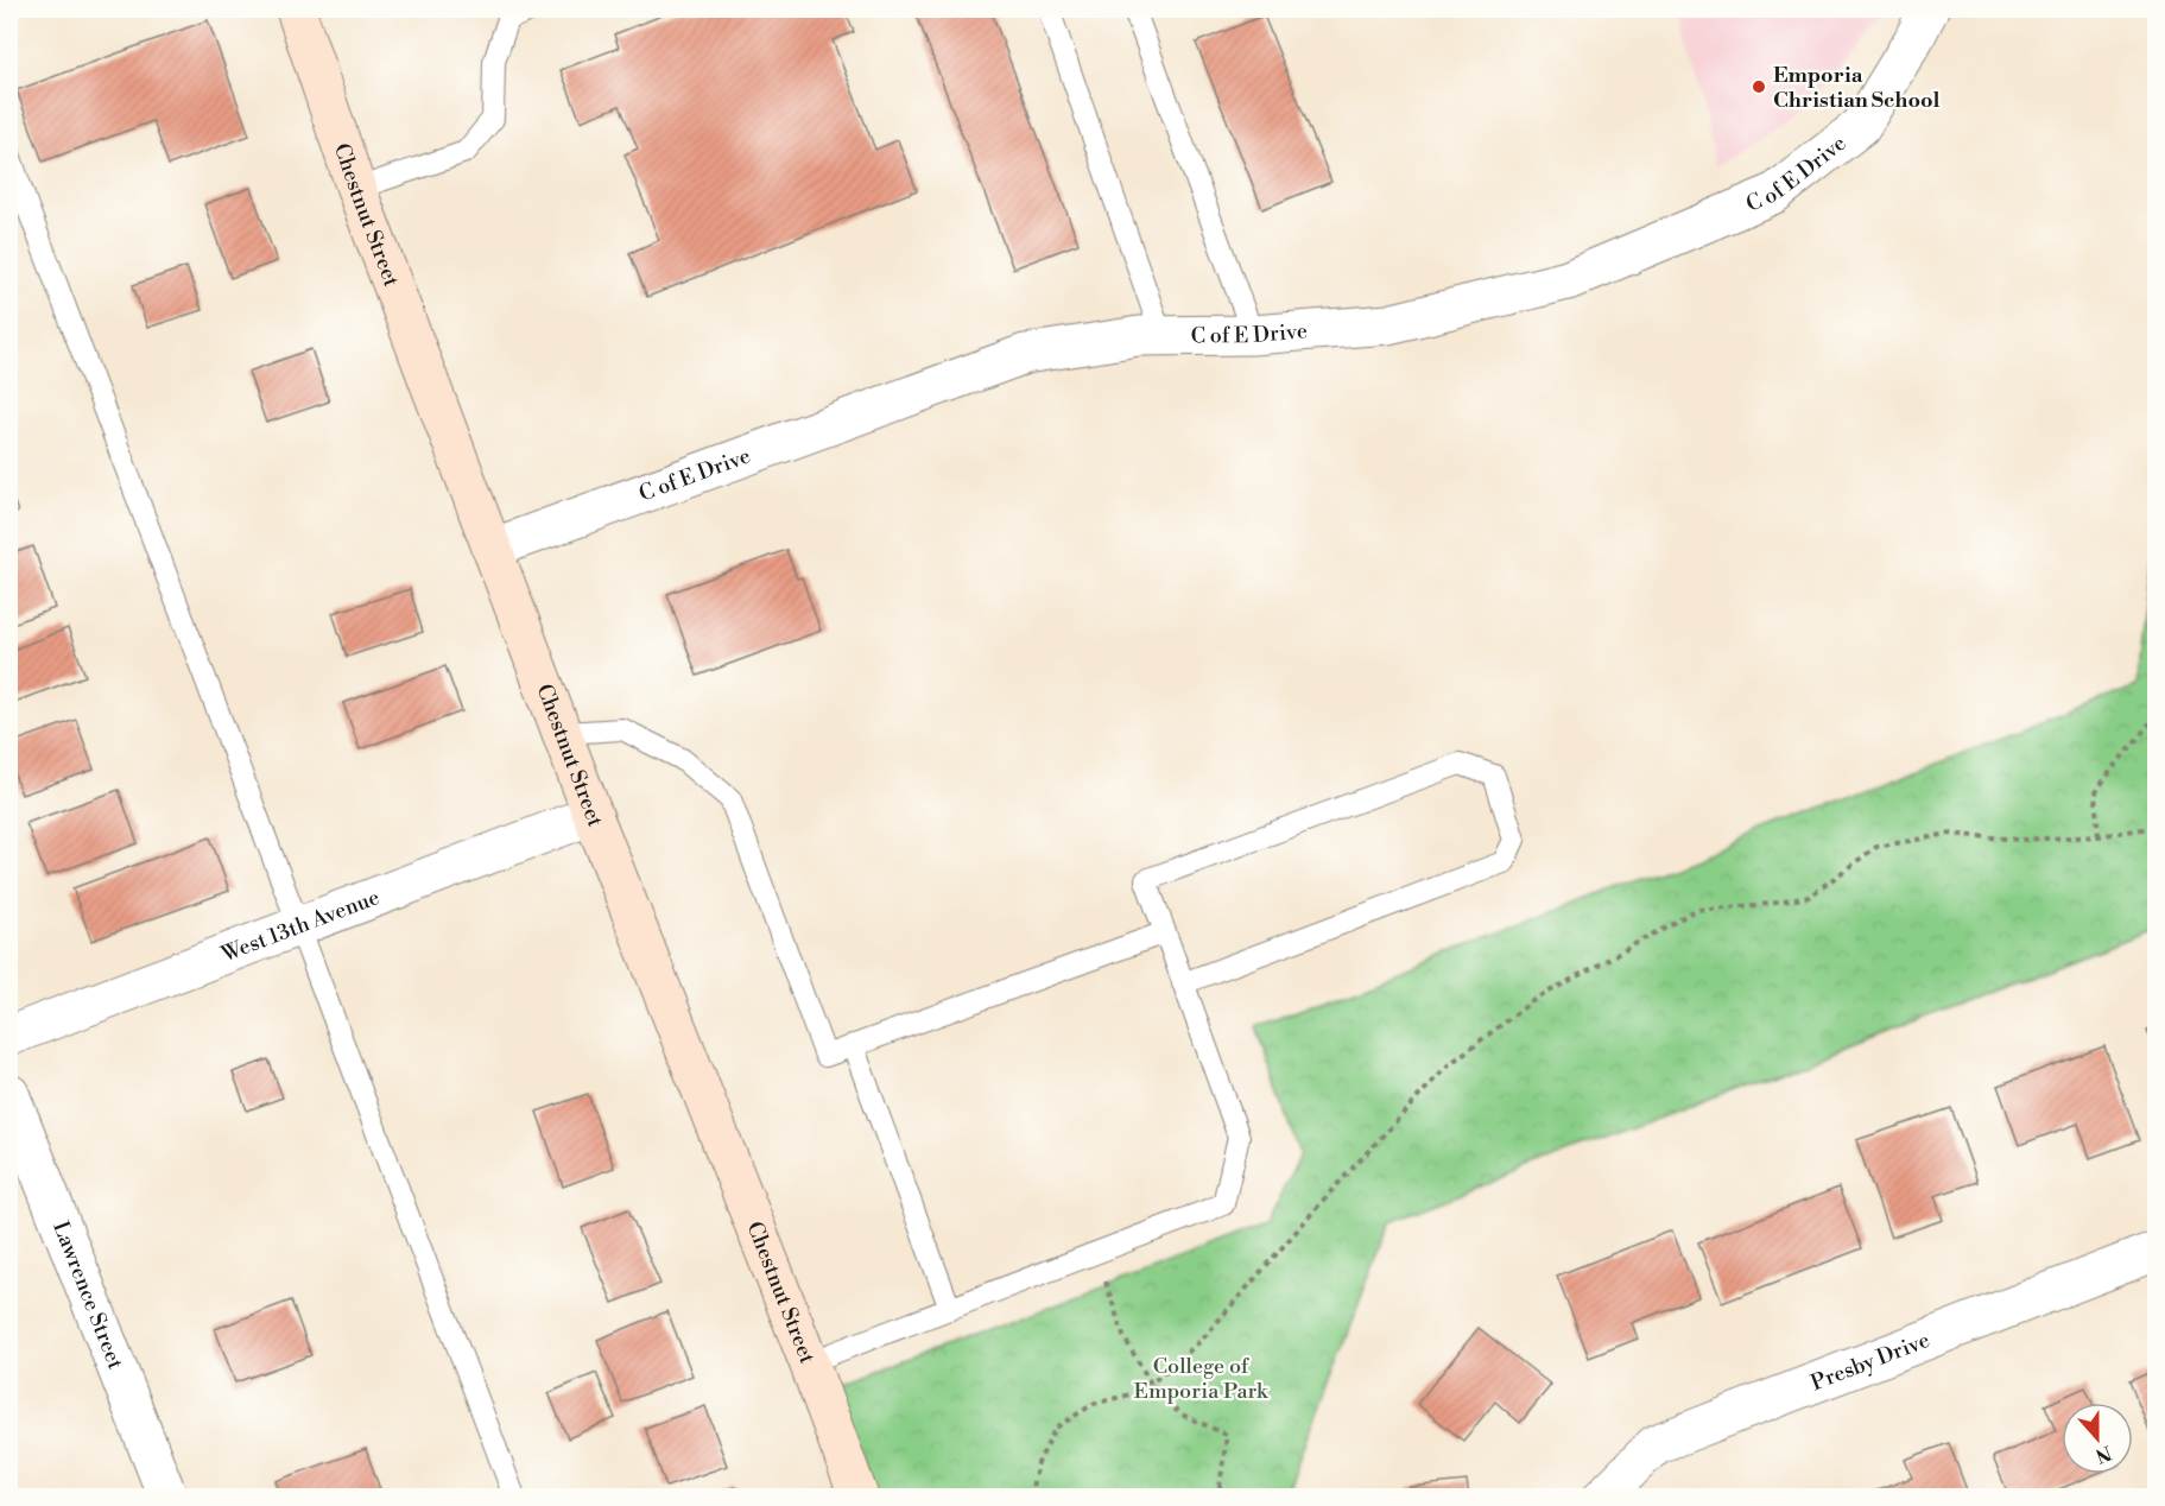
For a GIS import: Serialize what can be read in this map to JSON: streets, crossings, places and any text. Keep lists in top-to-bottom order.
{
  "streets": {
    "street": [
      "C of E Drive",
      "Chestnut Street",
      "West 13th Avenue",
      "Lawrence Street",
      "Presby Drive"
    ]
  },
  "crossings": [
    ["C of E Drive", "Chestnut Street"],
    ["Chestnut Street", "West 13th Avenue"]
  ],
  "parks": ["College of Emporia Park"],
  "places": ["Emporia Christian School"],
  "north": "bottom"
}
